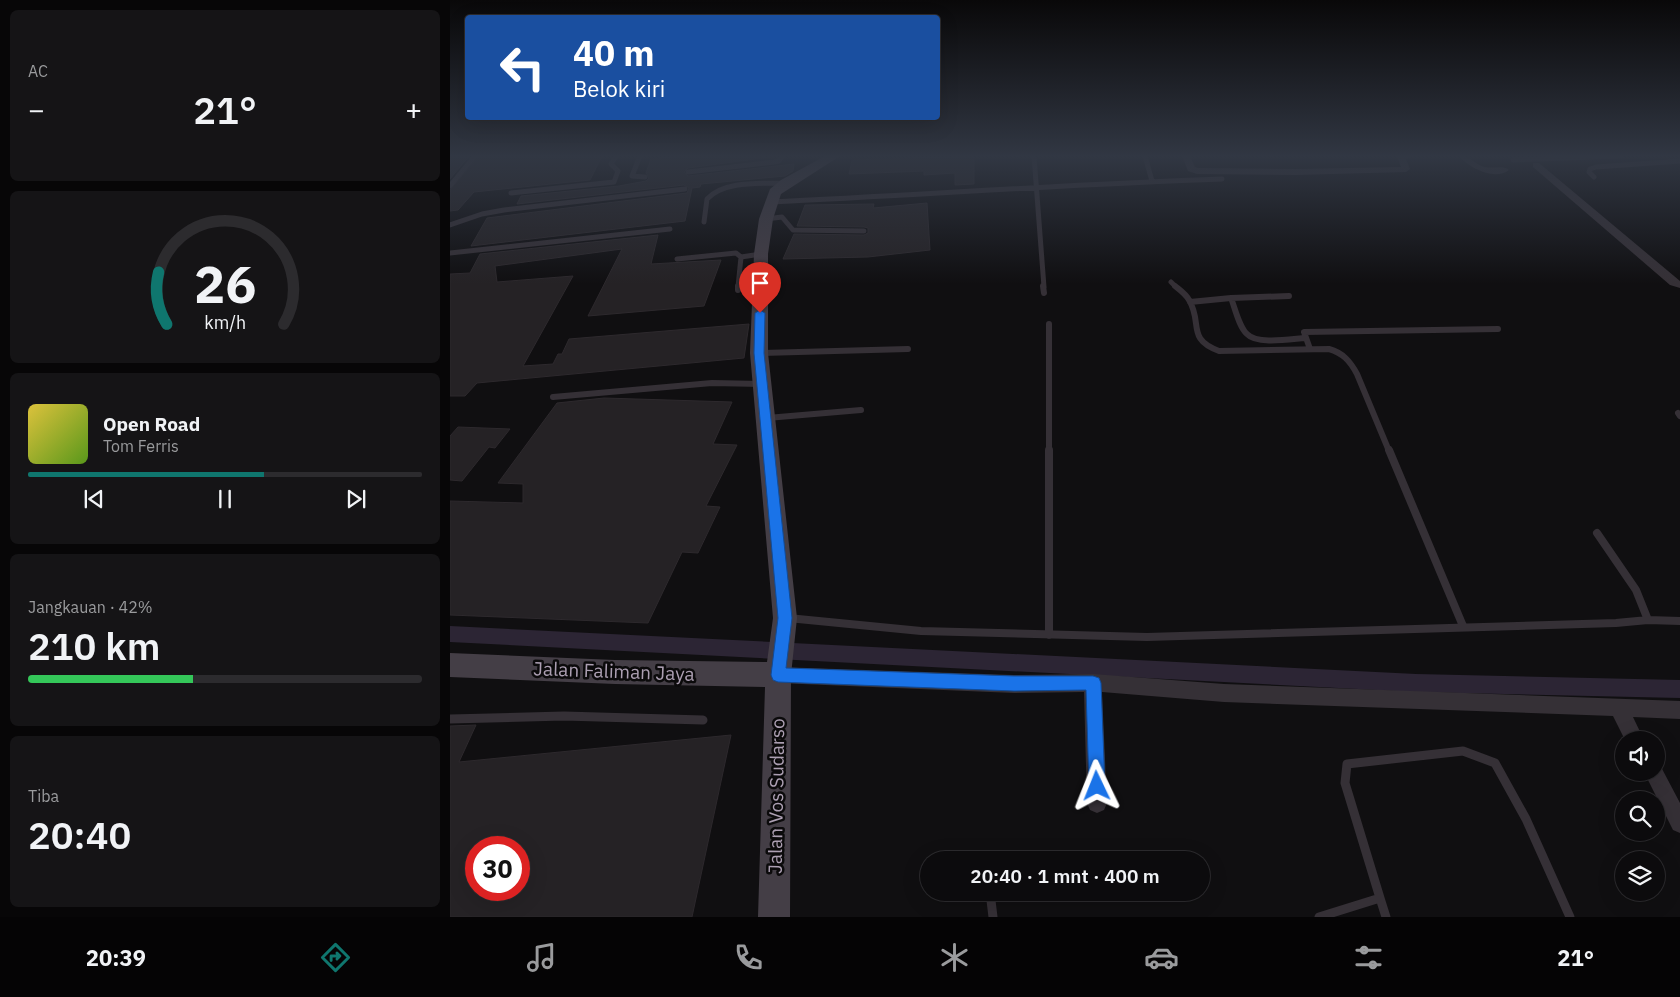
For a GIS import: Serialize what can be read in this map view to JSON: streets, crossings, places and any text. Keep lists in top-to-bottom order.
{
  "streets": {
    "street": ["Jalan Faliman Jaya", "Jalan Vos Sudarso"]
  },
  "crossings": [
    ["Jalan Faliman Jaya", "Jalan Vos Sudarso"]
  ],
  "page": {
    "tile": [
      "AC",
      ["Jangkauan · 42%", "210 km"],
      ["Tiba", "20:40"]
    ],
    "turn": ["40 m", "Belok kiri"],
    "heat": ["−", "21°", "+"],
    "song": ["Open Road", "Tom Ferris"],
    "limit": "30",
    "trip": "20:40 · 1 mnt · 400 m",
    "tabs": ["20:39", "21°"],
    "gauge": ["26", "km/h"]
  }
}
